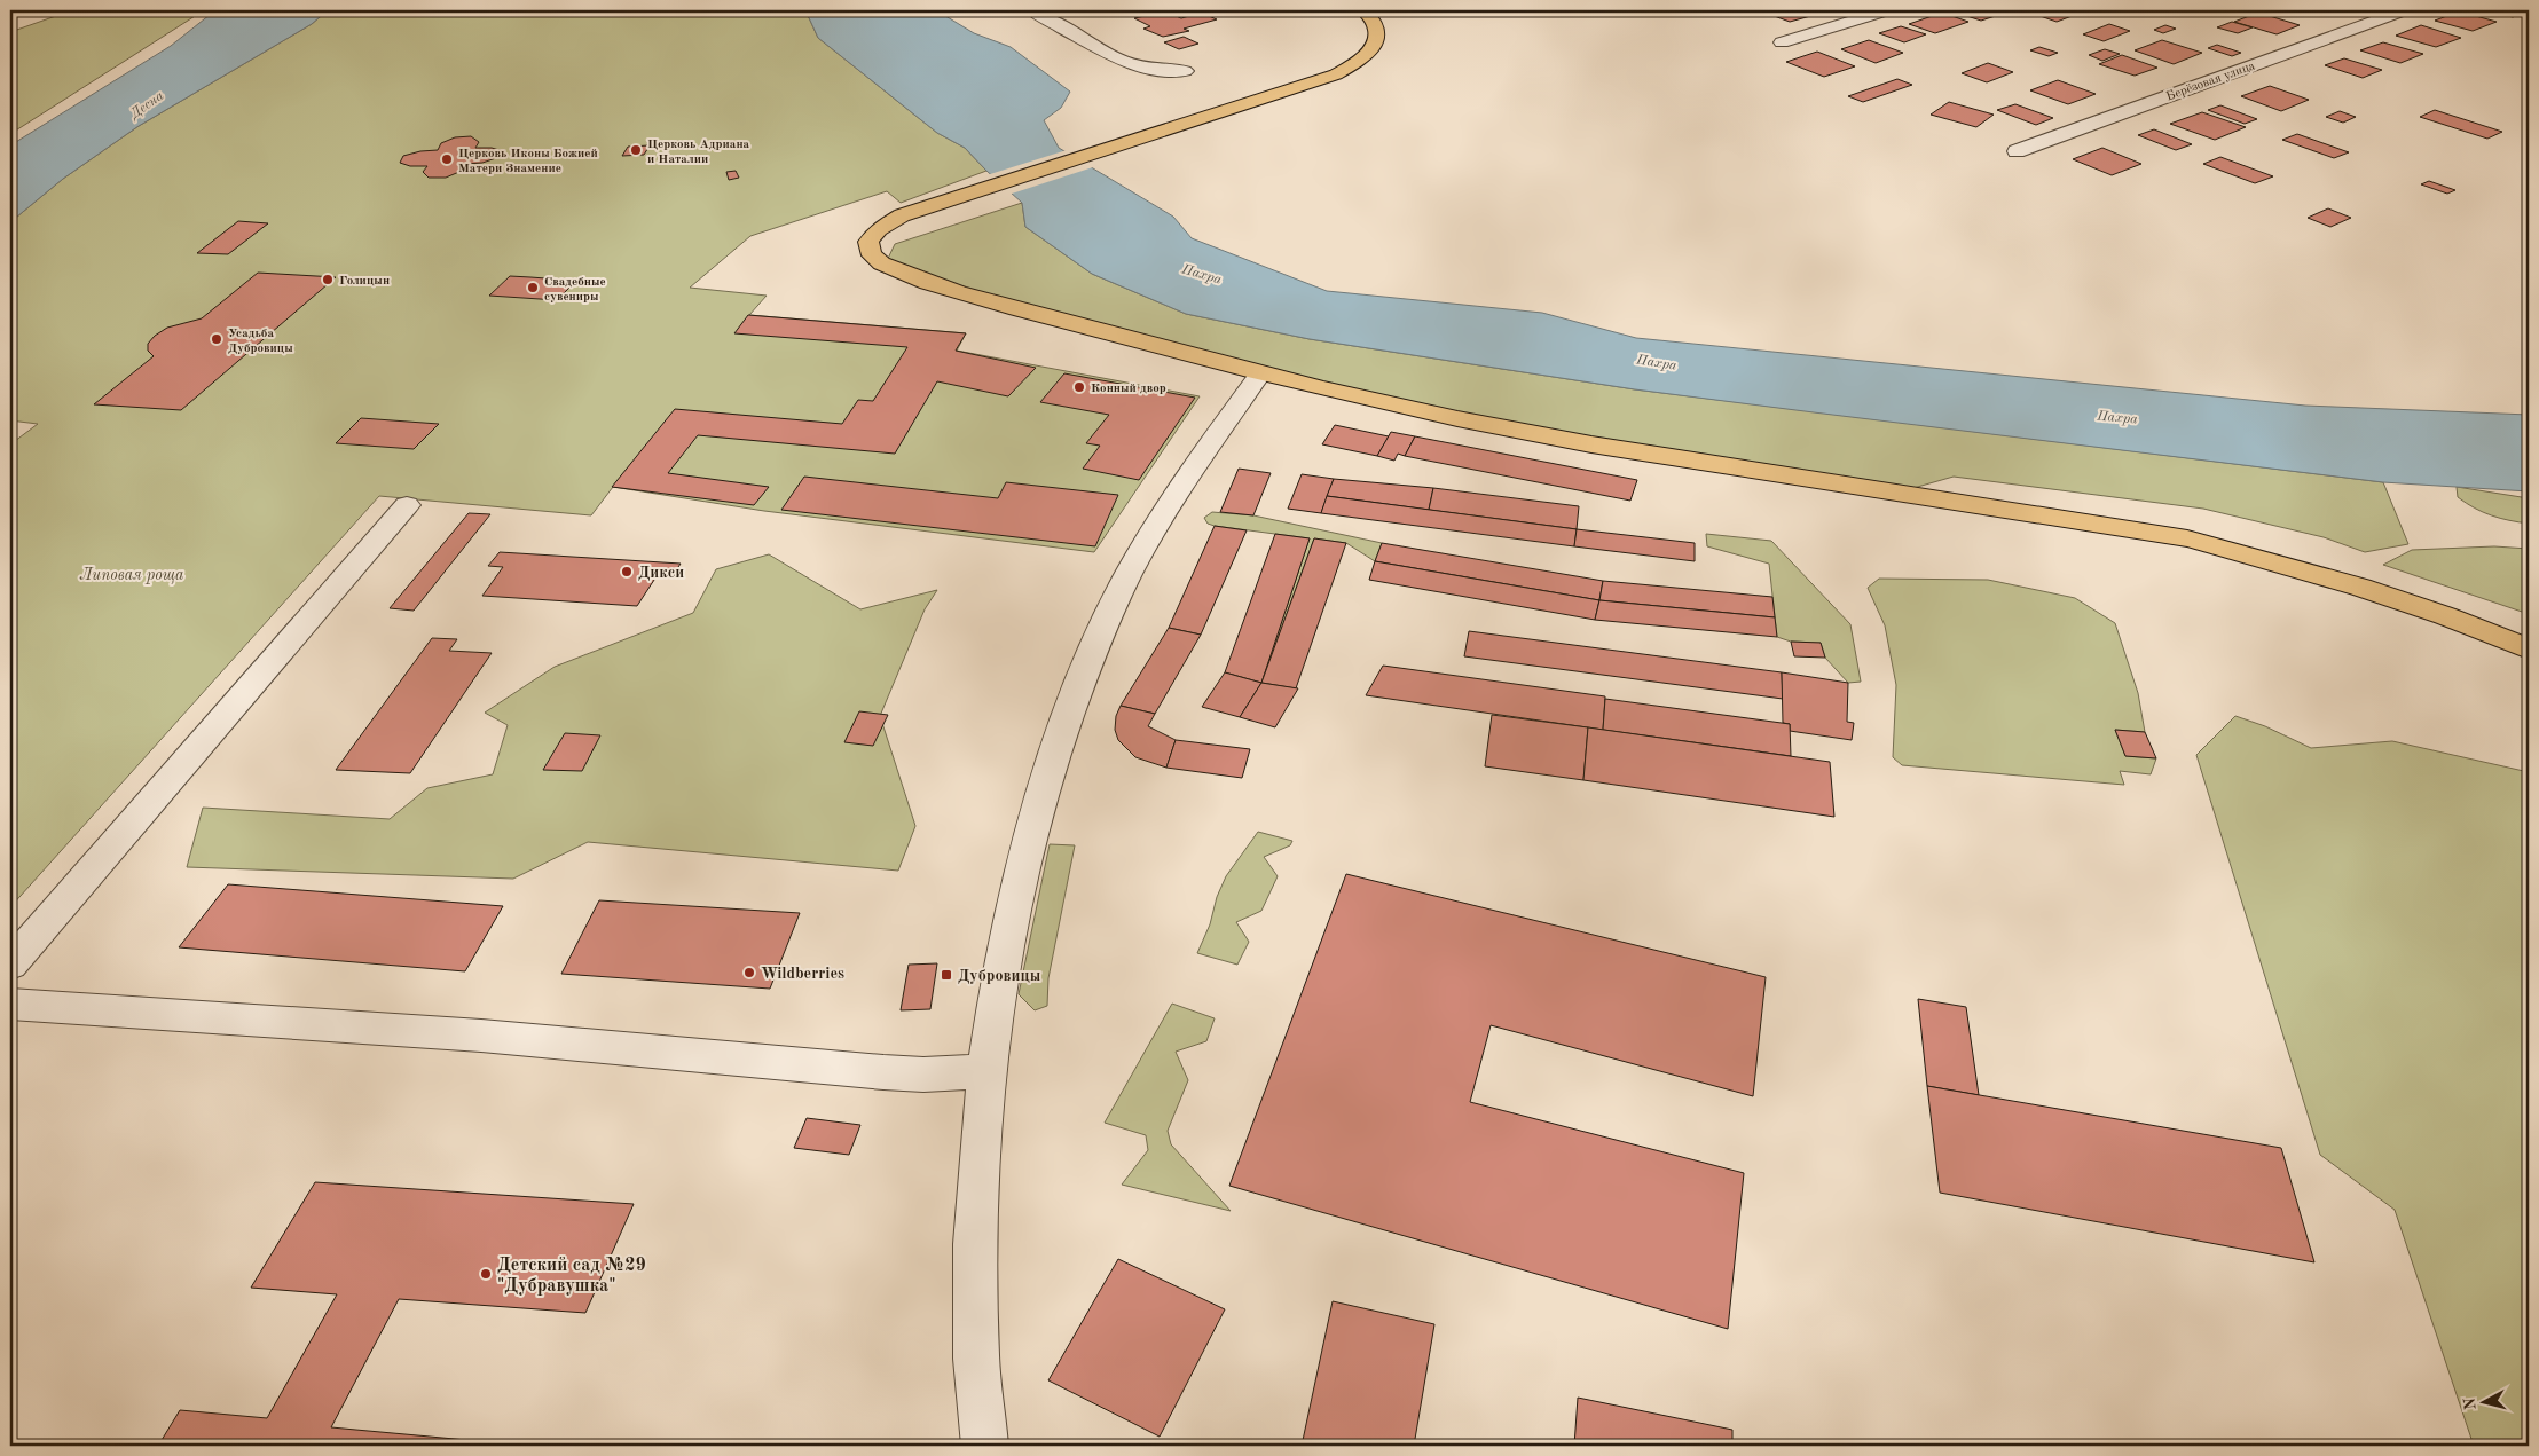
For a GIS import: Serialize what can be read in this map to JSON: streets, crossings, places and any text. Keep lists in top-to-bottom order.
{
  "streets": {
    "street": ["Берёзовая улица"]
  },
  "water": ["Десна", "Пахра"],
  "parks": ["Липовая роща"],
  "places": {
    "other": [
      "Церковь Адриана и Наталии",
      "Церковь Иконы Божией Матери Знамение",
      "Голицын",
      "Свадебные сувениры",
      "Усадьба Дубровицы",
      "Конный двор",
      "Дикси",
      "Wildberries",
      "Детский сад №29 \"Дубравушка\""
    ],
    "transit": ["Дубровицы"]
  },
  "north": "left"
}
